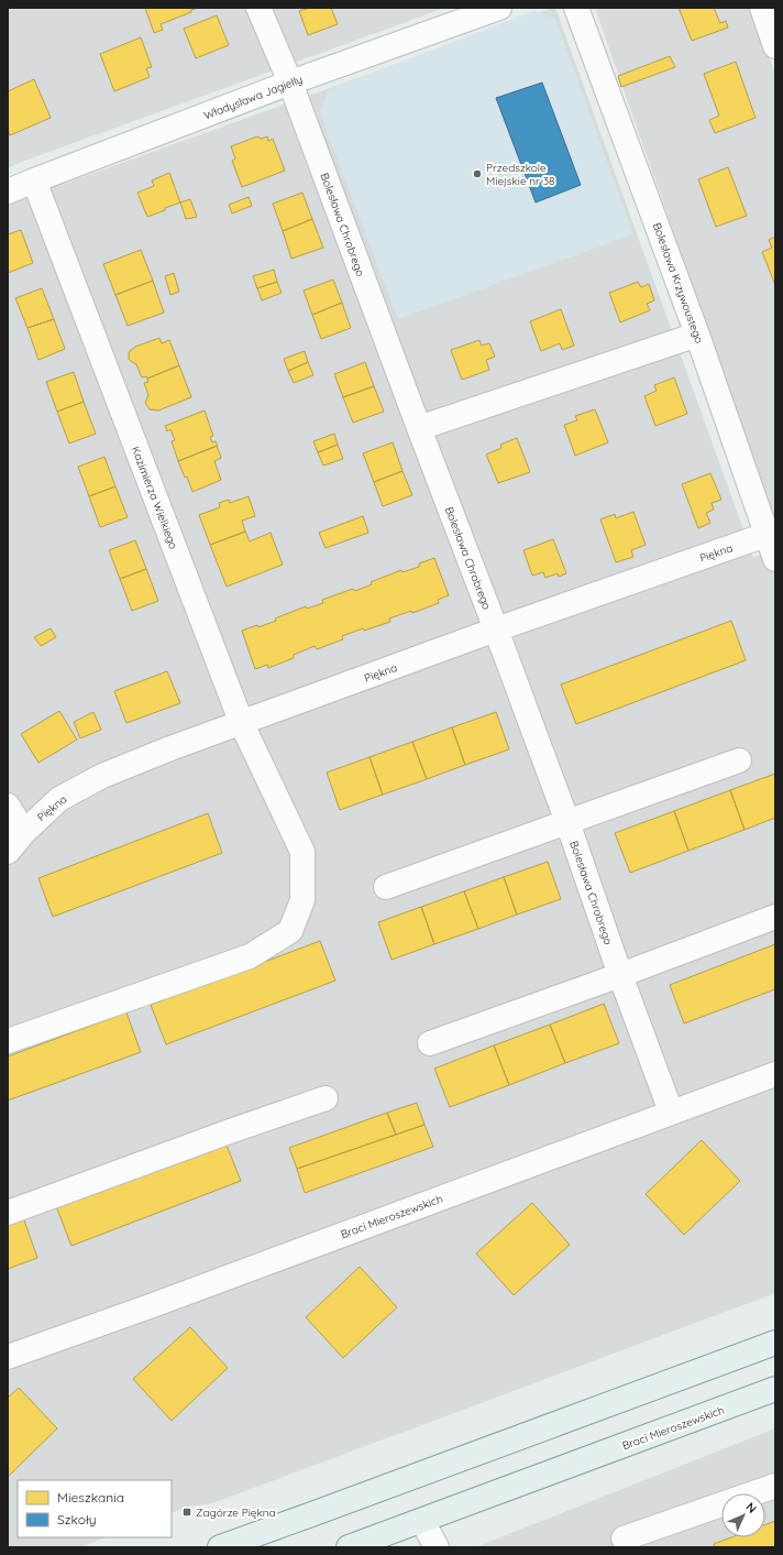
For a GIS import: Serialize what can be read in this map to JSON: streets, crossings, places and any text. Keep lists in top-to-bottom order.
{
  "streets": {
    "main road": ["Braci Mieroszewskich"],
    "street": [
      "Władysława Jagiełły",
      "Bolesława Chrobrego",
      "Bolesława Krzywoustego",
      "Kazimierza Wielkiego",
      "Piękna"
    ]
  },
  "crossings": [
    ["Władysława Jagiełły", "Bolesława Chrobrego"],
    ["Władysława Jagiełły", "Kazimierza Wielkiego"],
    ["Bolesława Chrobrego", "Piękna"],
    ["Bolesława Chrobrego", "Braci Mieroszewskich"],
    ["Bolesława Krzywoustego", "Piękna"],
    ["Kazimierza Wielkiego", "Piękna"]
  ],
  "places": {
    "other": ["Przedszkole Miejskie nr 38"],
    "transit": ["Zagórze Piękna"]
  },
  "legend": ["Mieszkania", "Szkoły"],
  "north": "top right"
}
